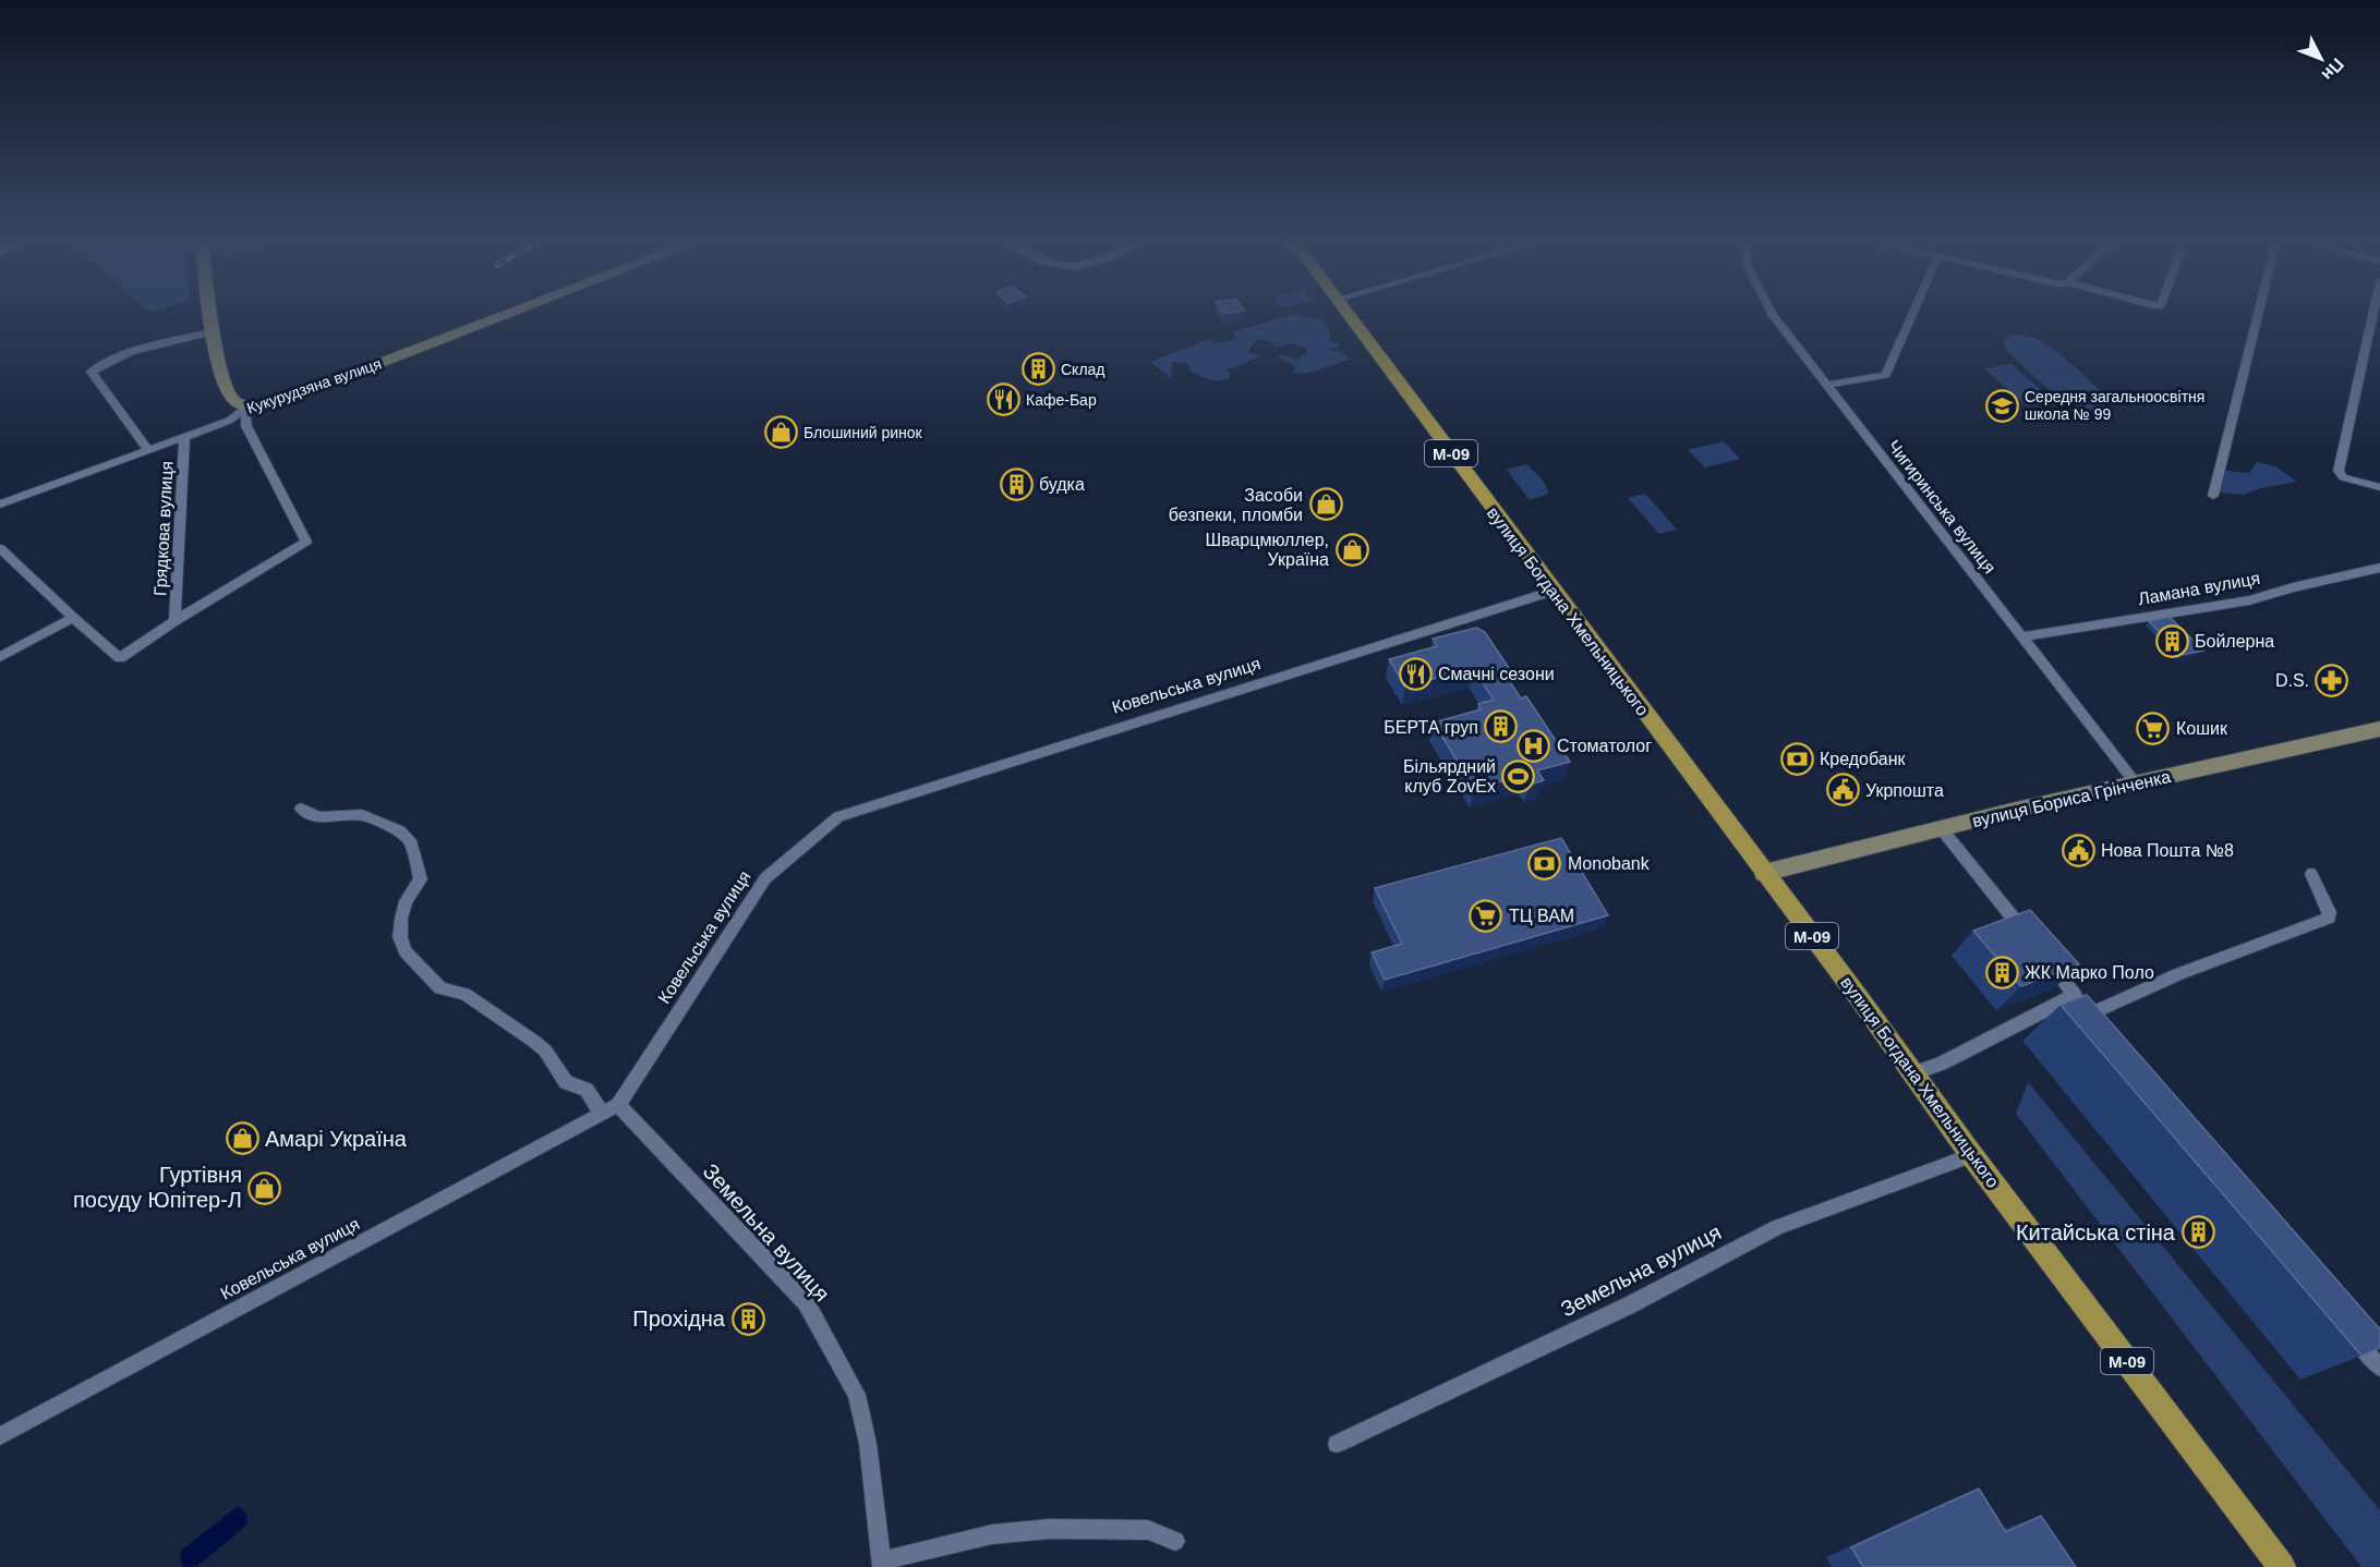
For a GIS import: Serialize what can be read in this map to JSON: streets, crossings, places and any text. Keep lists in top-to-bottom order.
{
  "streets": {
    "main road": [
      "Кукурудзяна вулиця",
      "М-09",
      "вулиця Богдана Хмельницького",
      "вулиця Бориса Грінченка"
    ],
    "street": [
      "Чигиринська вулиця",
      "Грядкова вулиця",
      "Ламана вулиця",
      "Ковельська вулиця",
      "Земельна вулиця"
    ]
  },
  "crossings": [
    ["Кукурудзяна вулиця", "Грядкова вулиця"],
    ["Чигиринська вулиця", "Ламана вулиця"],
    ["Чигиринська вулиця", "вулиця Бориса Грінченка"],
    ["вулиця Богдана Хмельницького", "Ковельська вулиця"],
    ["вулиця Богдана Хмельницького", "вулиця Бориса Грінченка"],
    ["вулиця Богдана Хмельницького", "Земельна вулиця"],
    ["Ковельська вулиця", "Земельна вулиця"]
  ],
  "places": {
    "building": [
      "Склад",
      "будка",
      "Бойлерна",
      "БЕРТА груп",
      "ЖК Марко Поло",
      "Китайська стіна",
      "Прохідна"
    ],
    "restaurant": ["Кафе-Бар", "Смачні сезони"],
    "school or university": ["Середня загальноосвітня школа № 99"],
    "shop": [
      "Блошиний ринок",
      "Засоби безпеки, пломби",
      "Шварцмюллер, Україна",
      "Амарі Україна",
      "Гуртівня посуду Юпітер-Л"
    ],
    "pharmacy": ["D.S."],
    "supermarket": ["Кошик", "ТЦ ВАМ"],
    "hospital": ["Стоматолог"],
    "bank": ["Кредобанк", "Monobank"],
    "sports": ["Більярдний клуб ZovEx"],
    "public building": ["Укрпошта", "Нова Пошта №8"]
  },
  "north": "bottom right"
}
